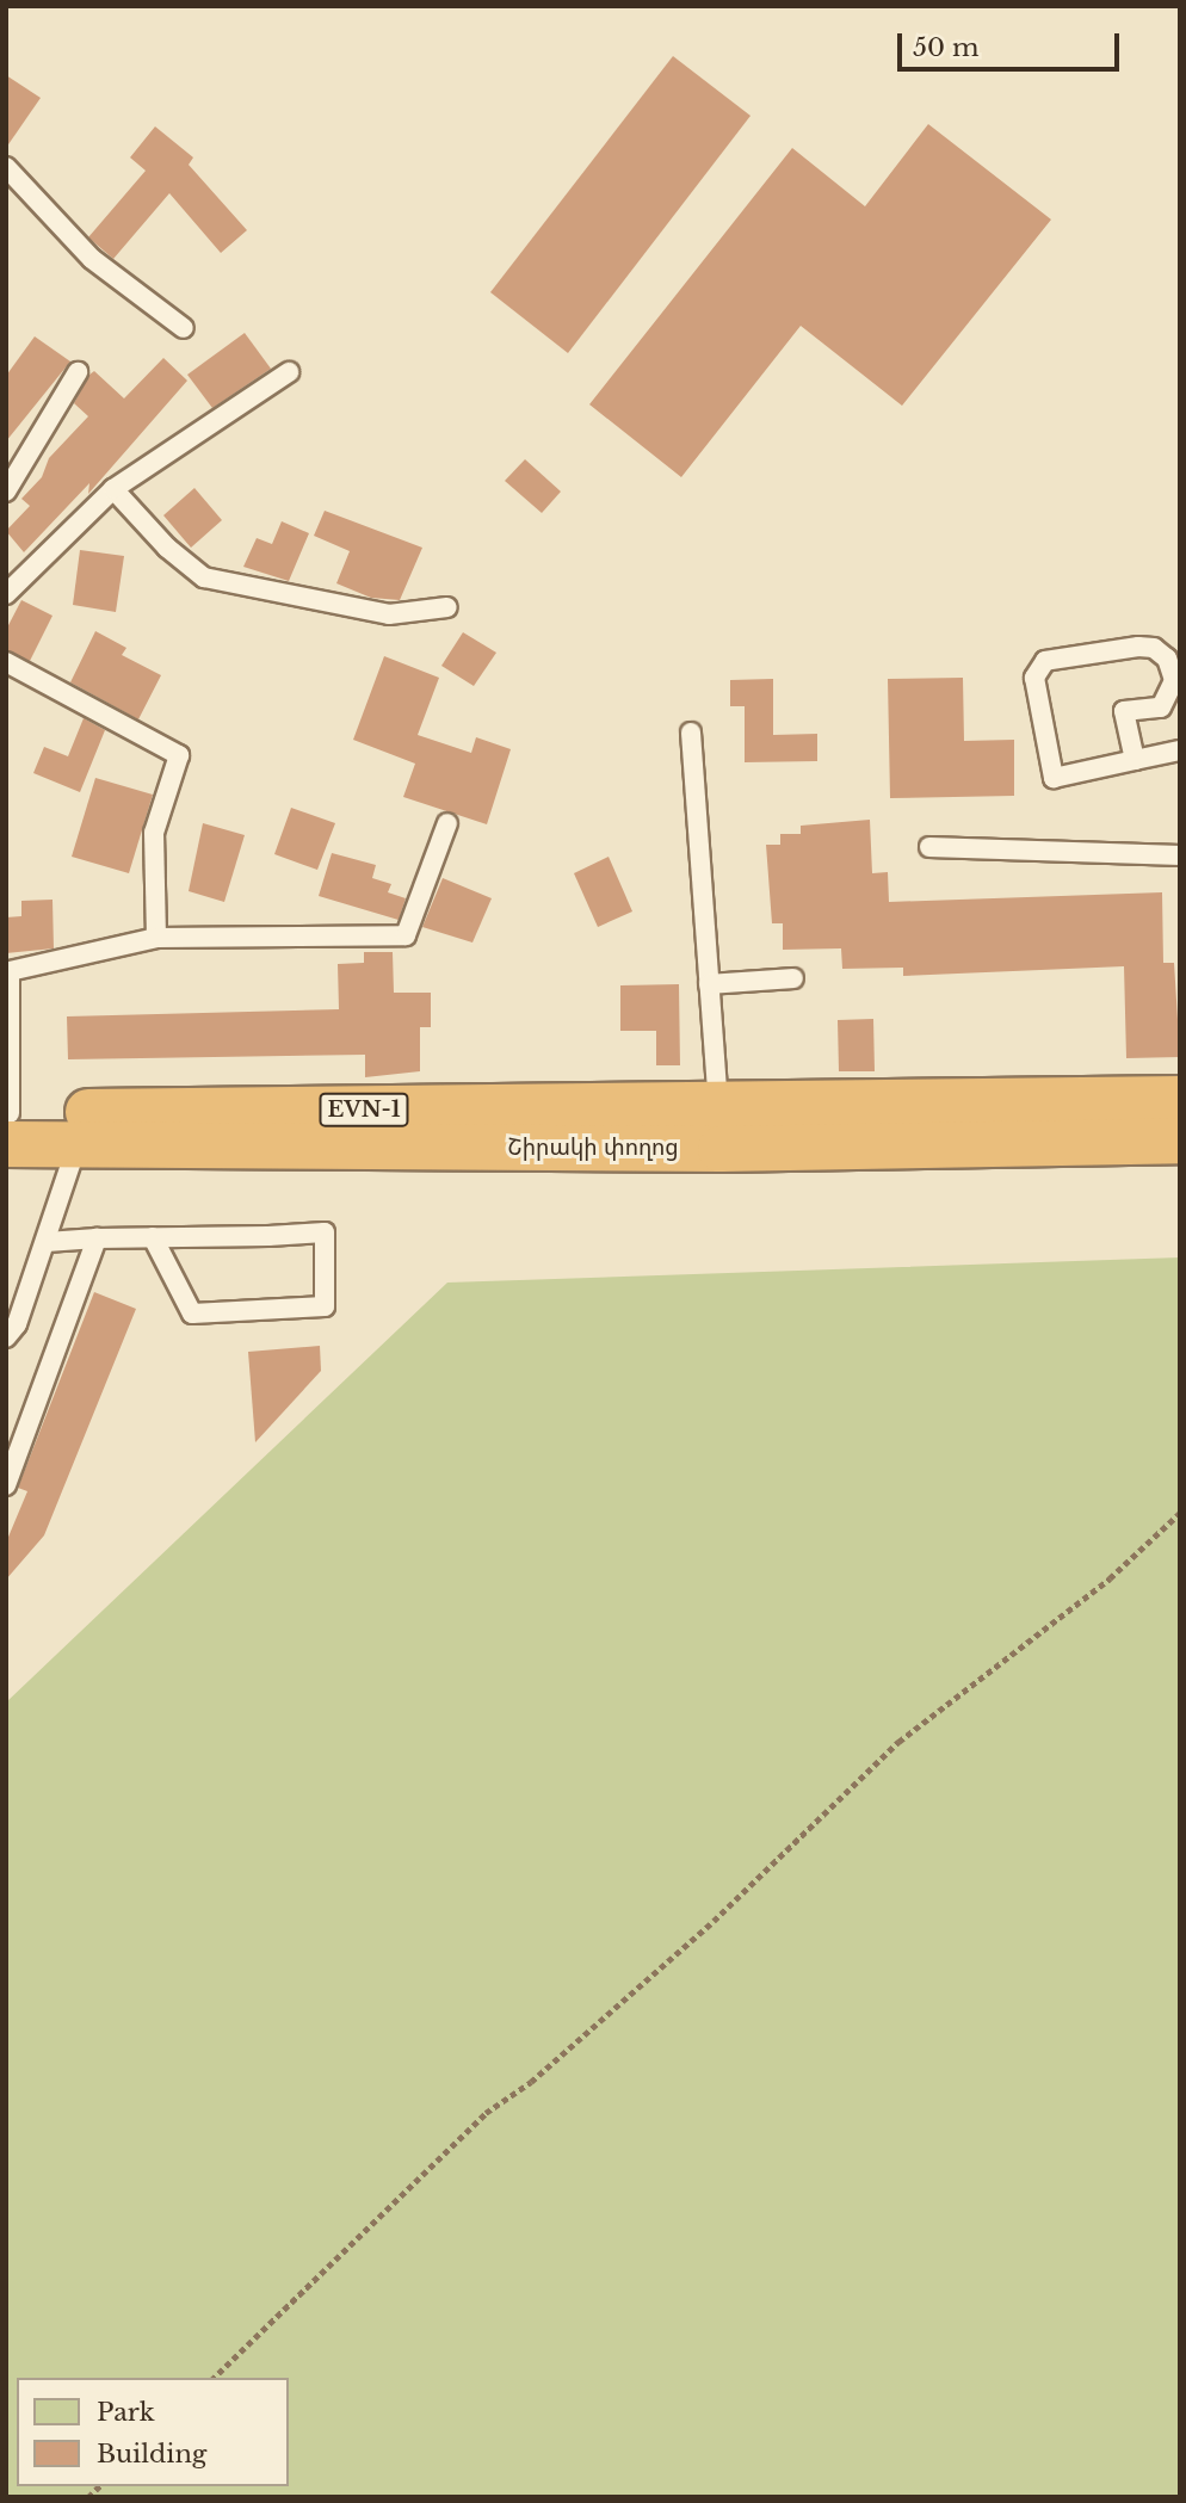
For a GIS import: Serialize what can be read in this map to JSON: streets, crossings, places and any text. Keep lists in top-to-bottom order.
{
  "streets": {
    "highway": ["EVN-1", "Շիրակի փողոց"]
  },
  "legend": ["Park", "Building"],
  "scale_bar": "50 m"
}
